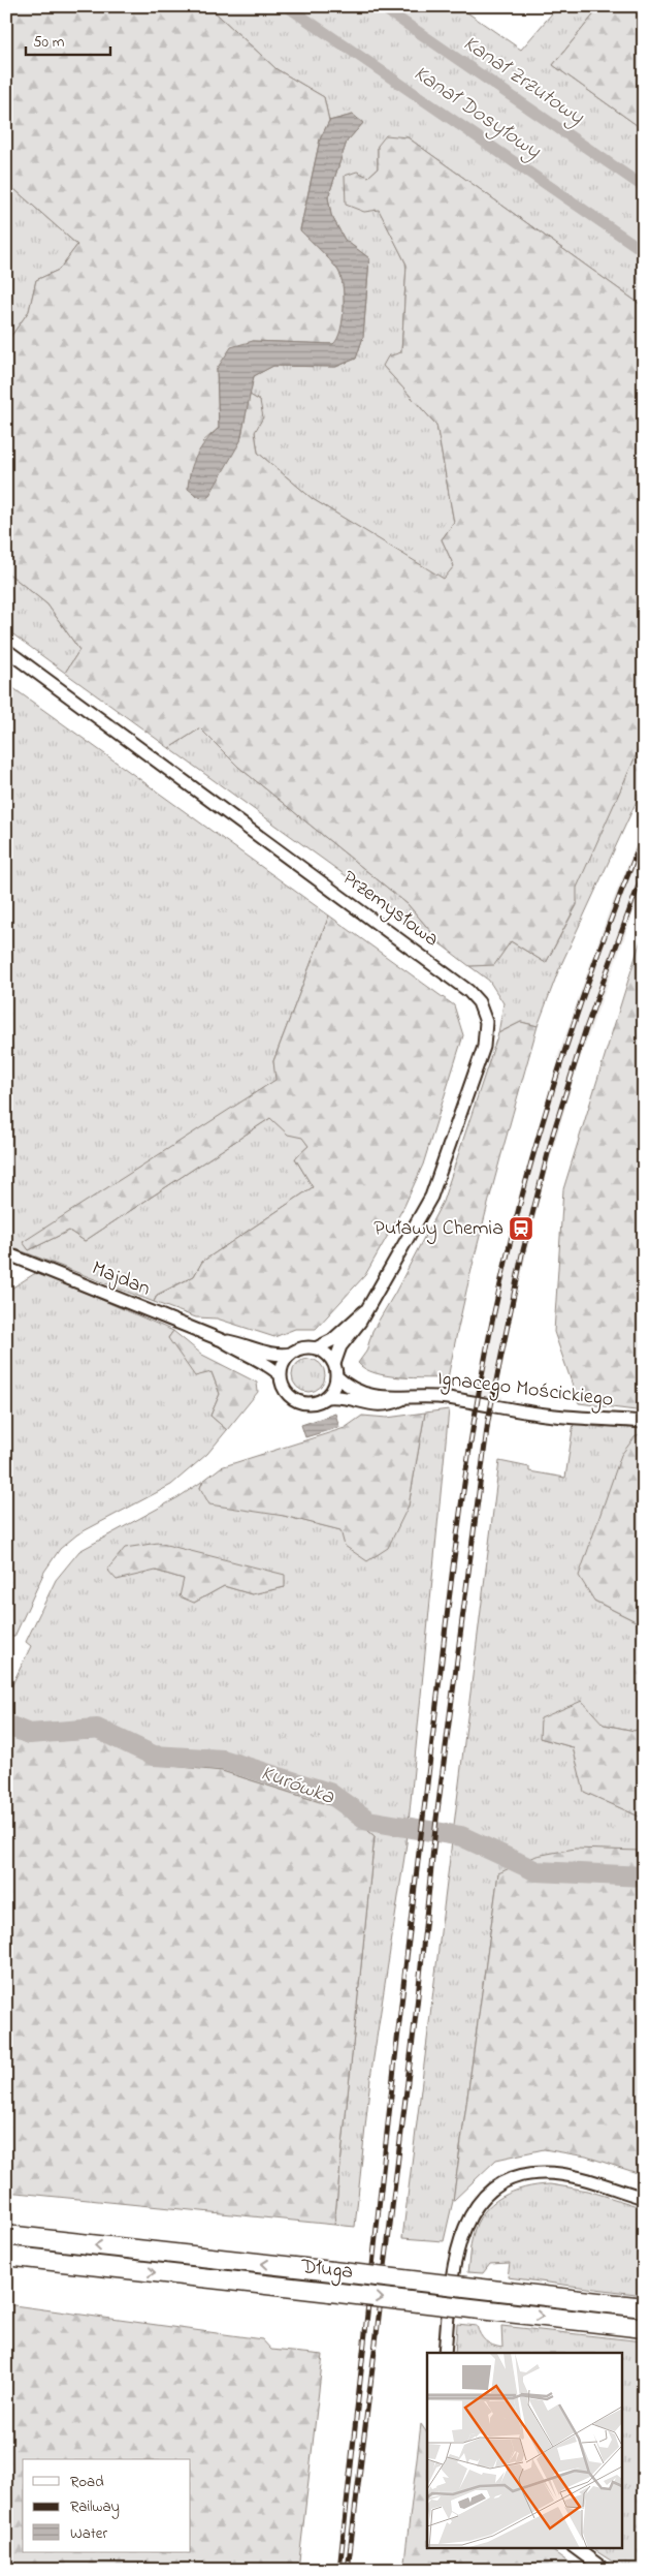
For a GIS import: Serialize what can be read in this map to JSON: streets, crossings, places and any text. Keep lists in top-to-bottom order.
{
  "streets": {
    "highway": ["Długa"],
    "street": ["Przemysłowa", "Majdan", "Ignacego Mościckiego"]
  },
  "crossings": [
    ["Przemysłowa", "Majdan"],
    ["Przemysłowa", "Ignacego Mościckiego"],
    ["Majdan", "Ignacego Mościckiego"]
  ],
  "water": ["Kanał Zrzutowy", "Kanał Dosyłowy", "Kurówka"],
  "places": {
    "station": ["Puławy Chemia"]
  },
  "legend": ["Road", "Railway", "Water"],
  "scale_bar": "50 m"
}
